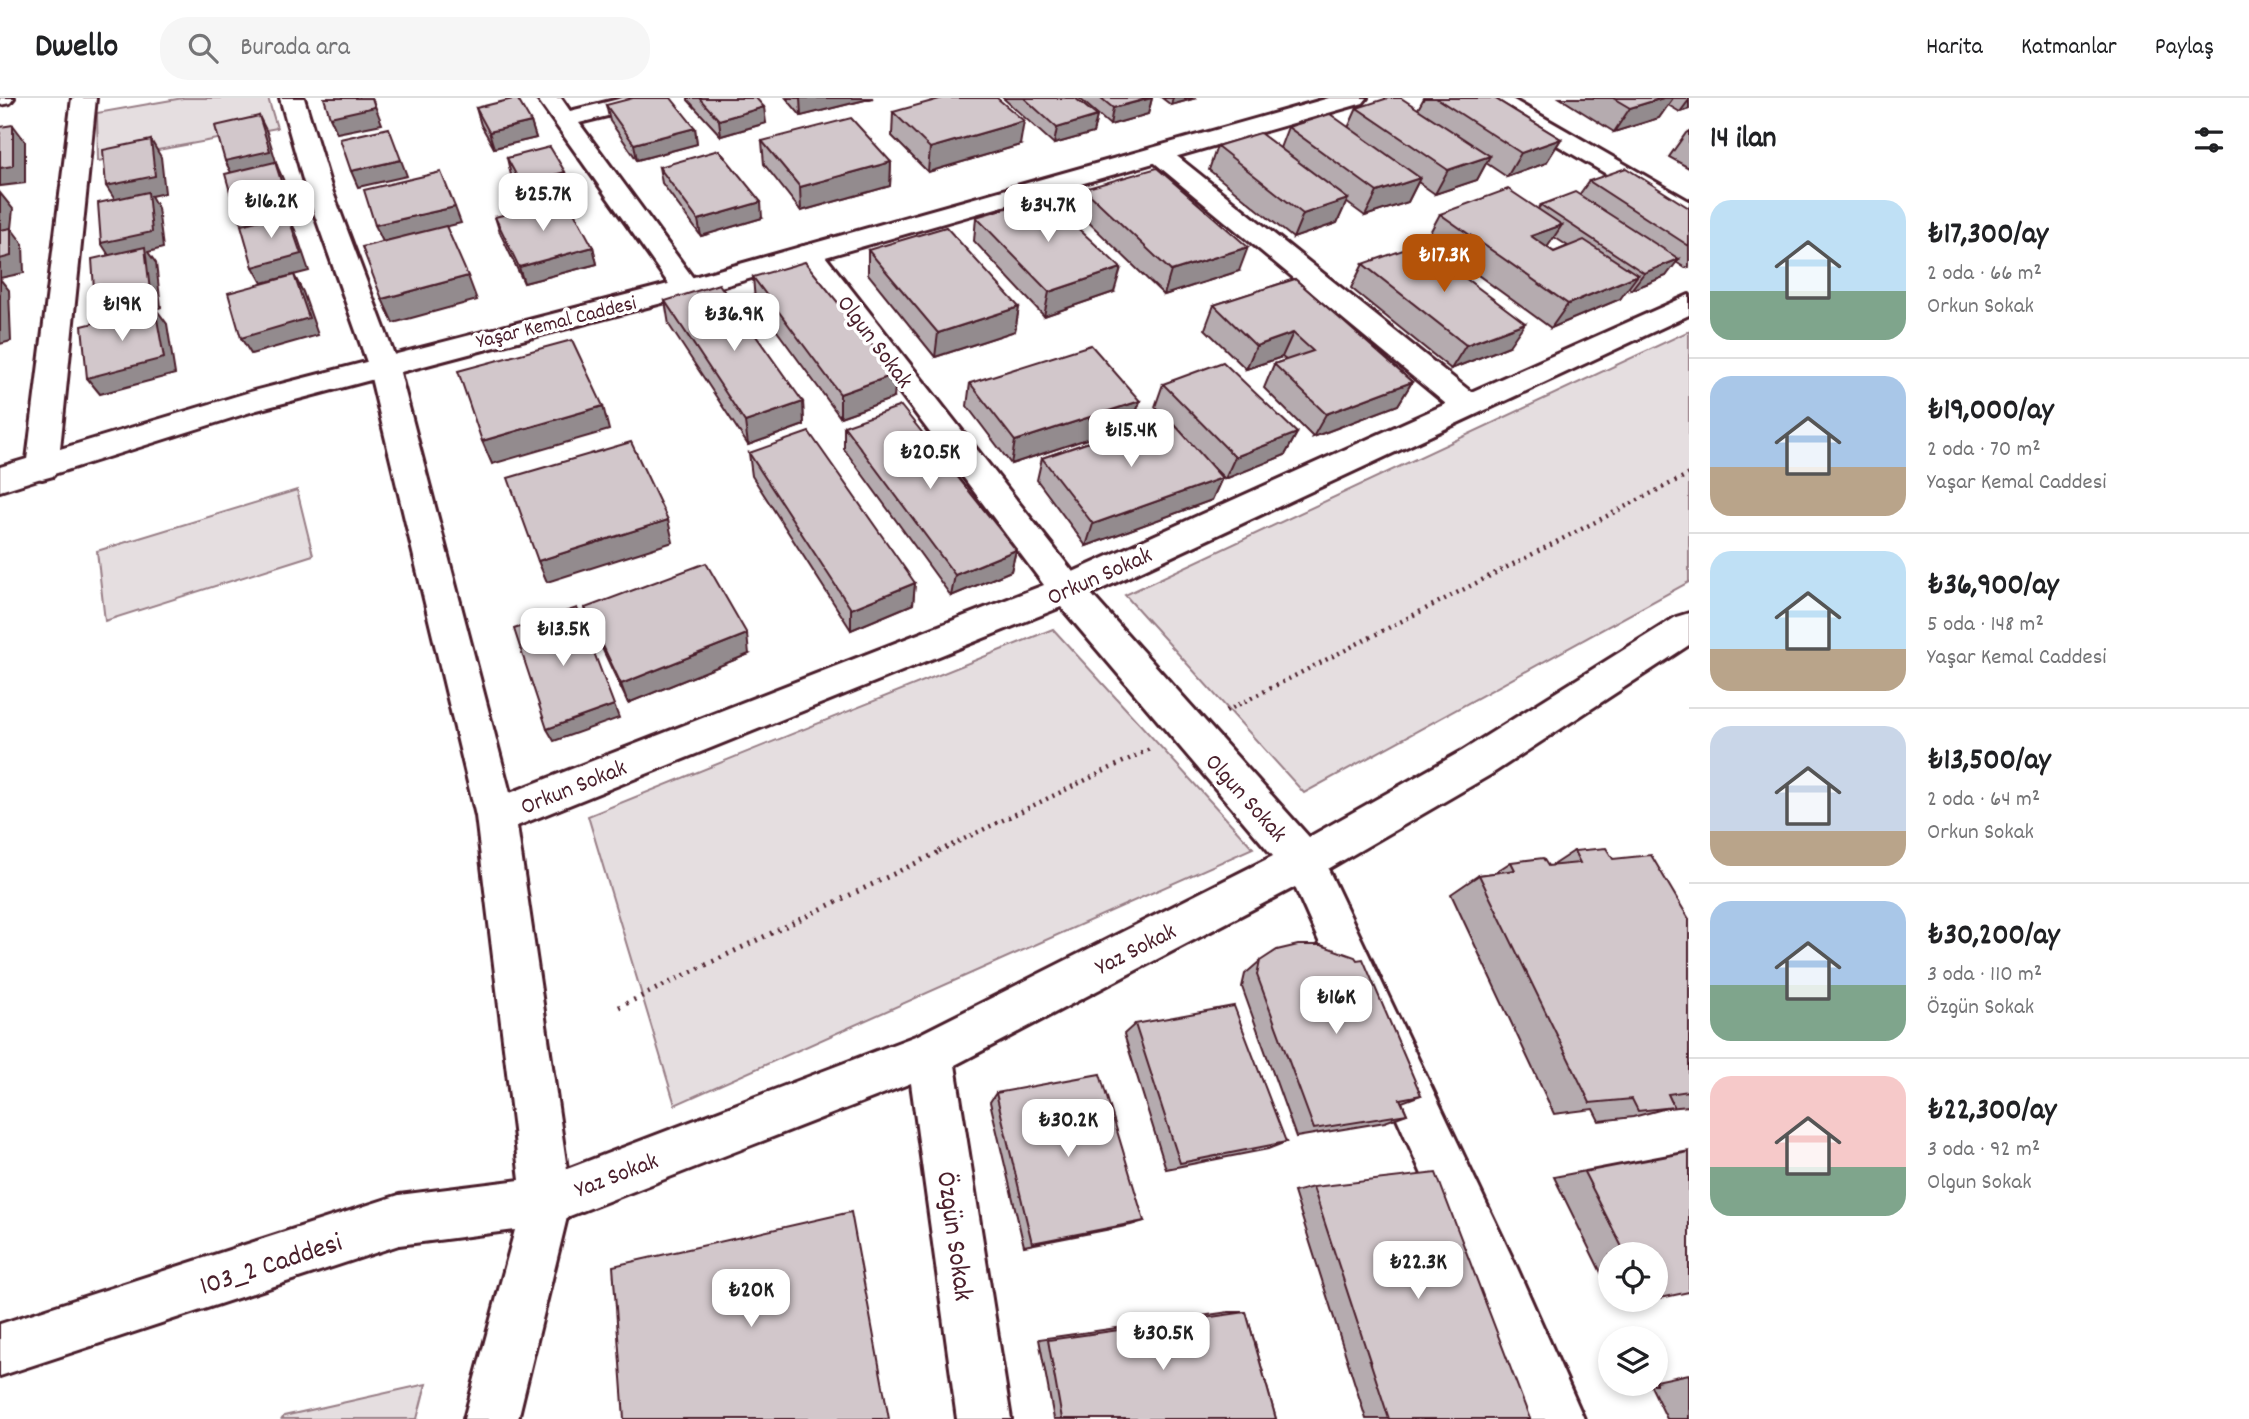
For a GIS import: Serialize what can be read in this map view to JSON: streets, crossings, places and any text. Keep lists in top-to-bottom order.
{
  "streets": {
    "street": [
      "Yaşar Kemal Caddesi",
      "Olgun Sokak",
      "Orkun Sokak",
      "Yaz Sokak",
      "Özgün Sokak",
      "103_2 Caddesi"
    ]
  },
  "crossings": [
    ["Yaşar Kemal Caddesi", "Olgun Sokak"],
    ["Olgun Sokak", "Orkun Sokak"],
    ["Olgun Sokak", "Yaz Sokak"],
    ["Yaz Sokak", "Özgün Sokak"],
    ["Yaz Sokak", "103_2 Caddesi"]
  ],
  "page": {
    "header": "Dwello",
    "search": "Burada ara",
    "nav": ["Harita", "Katmanlar", "Paylaş"],
    "heading": "14 ilan",
    "price": [
      "₺25.7K",
      "₺16.2K",
      "₺34.7K",
      "₺17.3K",
      "₺19K",
      "₺36.9K",
      "₺15.4K",
      "₺20.5K",
      "₺13.5K",
      "₺16K",
      "₺30.2K",
      "₺22.3K",
      "₺20K",
      "₺30.5K"
    ],
    "list": [
      {
        "name": "₺17,300/ay",
        "note": "2 oda · 66 m² · Orkun Sokak"
      },
      {
        "name": "₺19,000/ay",
        "note": "2 oda · 70 m² · Yaşar Kemal Caddesi"
      },
      {
        "name": "₺36,900/ay",
        "note": "5 oda · 148 m² · Yaşar Kemal Caddesi"
      },
      {
        "name": "₺13,500/ay",
        "note": "2 oda · 64 m² · Orkun Sokak"
      },
      {
        "name": "₺30,200/ay",
        "note": "3 oda · 110 m² · Özgün Sokak"
      },
      {
        "name": "₺22,300/ay",
        "note": "3 oda · 92 m² · Olgun Sokak"
      }
    ]
  }
}
